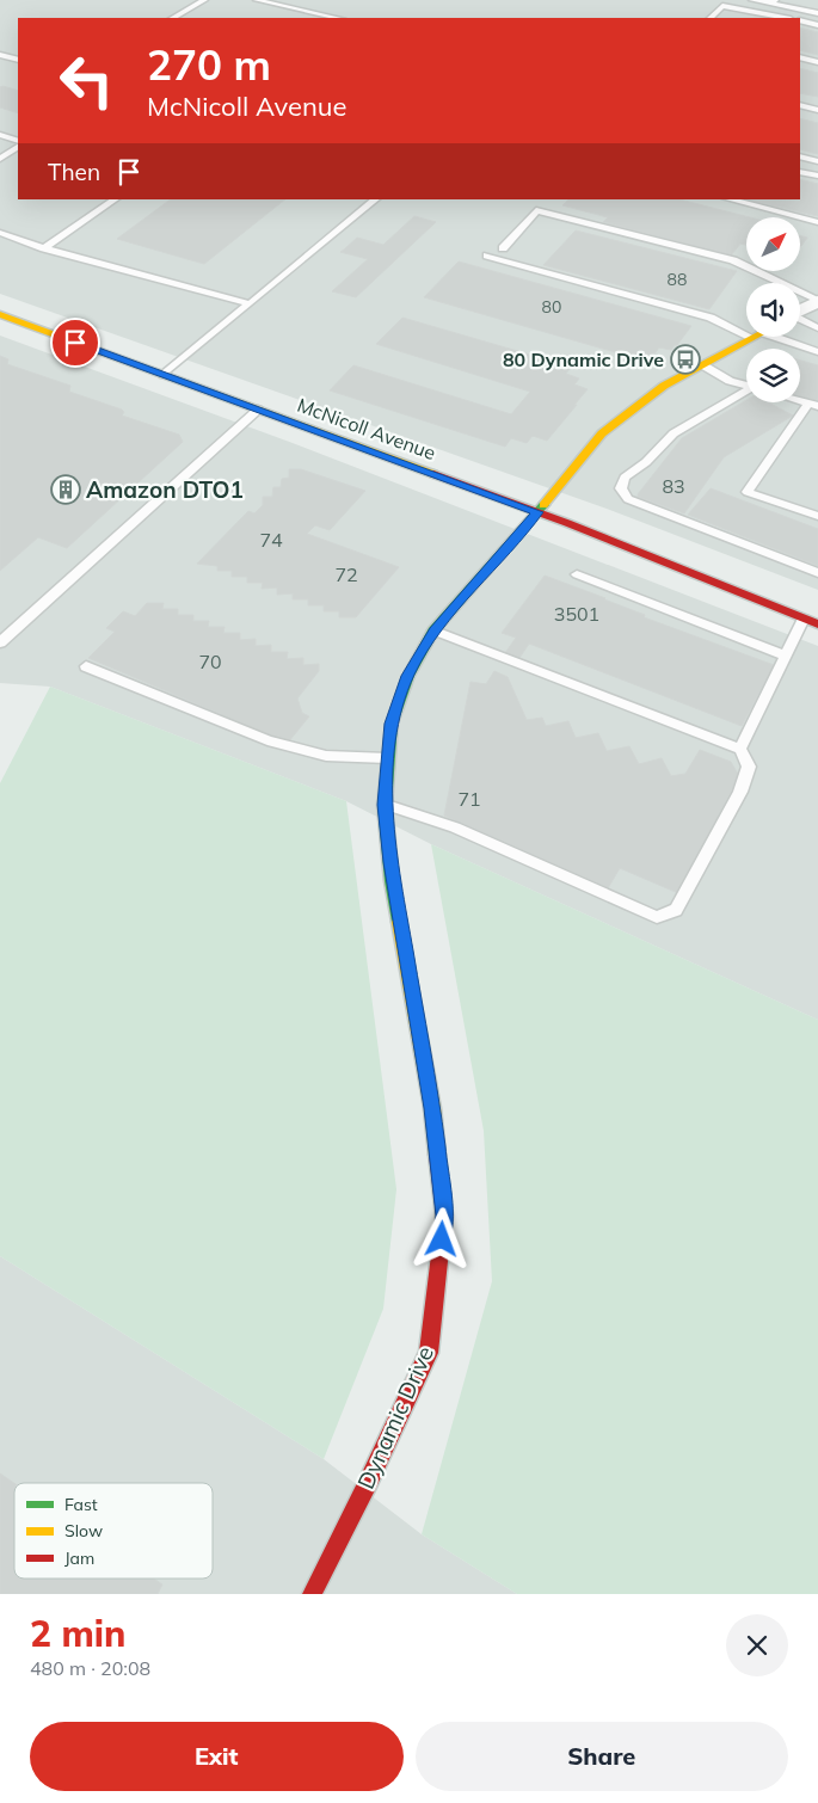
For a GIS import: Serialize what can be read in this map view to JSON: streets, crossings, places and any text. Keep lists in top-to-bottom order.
{
  "streets": {
    "street": ["McNicoll Avenue", "Dynamic Drive"]
  },
  "crossings": [
    ["McNicoll Avenue", "Dynamic Drive"]
  ],
  "places": {
    "bus stop": ["80 Dynamic Drive"],
    "building": ["Amazon DTO1"]
  },
  "house_numbers": [
    "88",
    "80",
    "83",
    "74",
    "72",
    "3501",
    "70",
    "71"
  ],
  "legend": ["Fast", "Slow", "Jam"],
  "north": "top right",
  "page": {
    "turn": ["270 m", "McNicoll Avenue"],
    "then": "Then",
    "heading": ["2 min", "480 m · 20:08"],
    "buttons": ["Exit", "Share"]
  }
}
